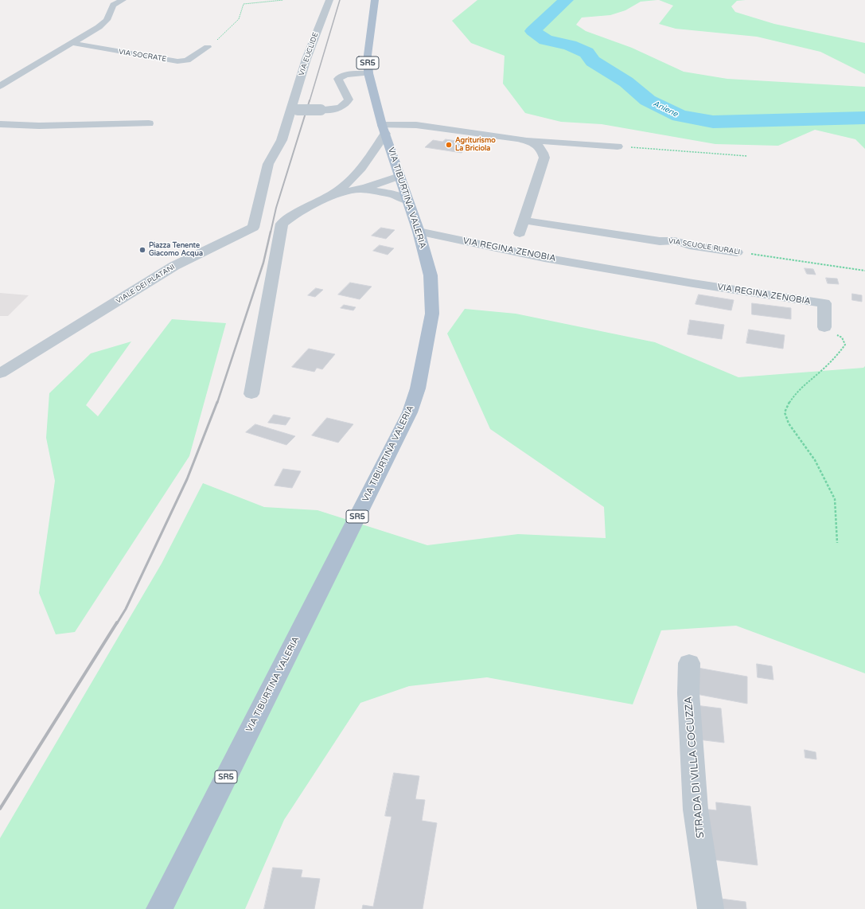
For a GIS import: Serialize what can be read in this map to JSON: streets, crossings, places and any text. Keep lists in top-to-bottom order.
{
  "streets": {
    "main road": ["SR5", "VIA TIBURTINA VALERIA"],
    "street": [
      "VIA EUCLIDE",
      "VIA SOCRATE",
      "VIA SCUOLE RURALI",
      "VIA REGINA ZENOBIA",
      "VIALE DEI PLATANI",
      "STRADA DI VILLA COCUZZA"
    ]
  },
  "crossings": [
    ["VIA EUCLIDE", "VIALE DEI PLATANI"],
    ["VIA TIBURTINA VALERIA", "VIA REGINA ZENOBIA"]
  ],
  "water": ["Aniene"],
  "places": ["Agriturismo La Briciola", "Piazza Tenente Giacomo Acqua"]
}
